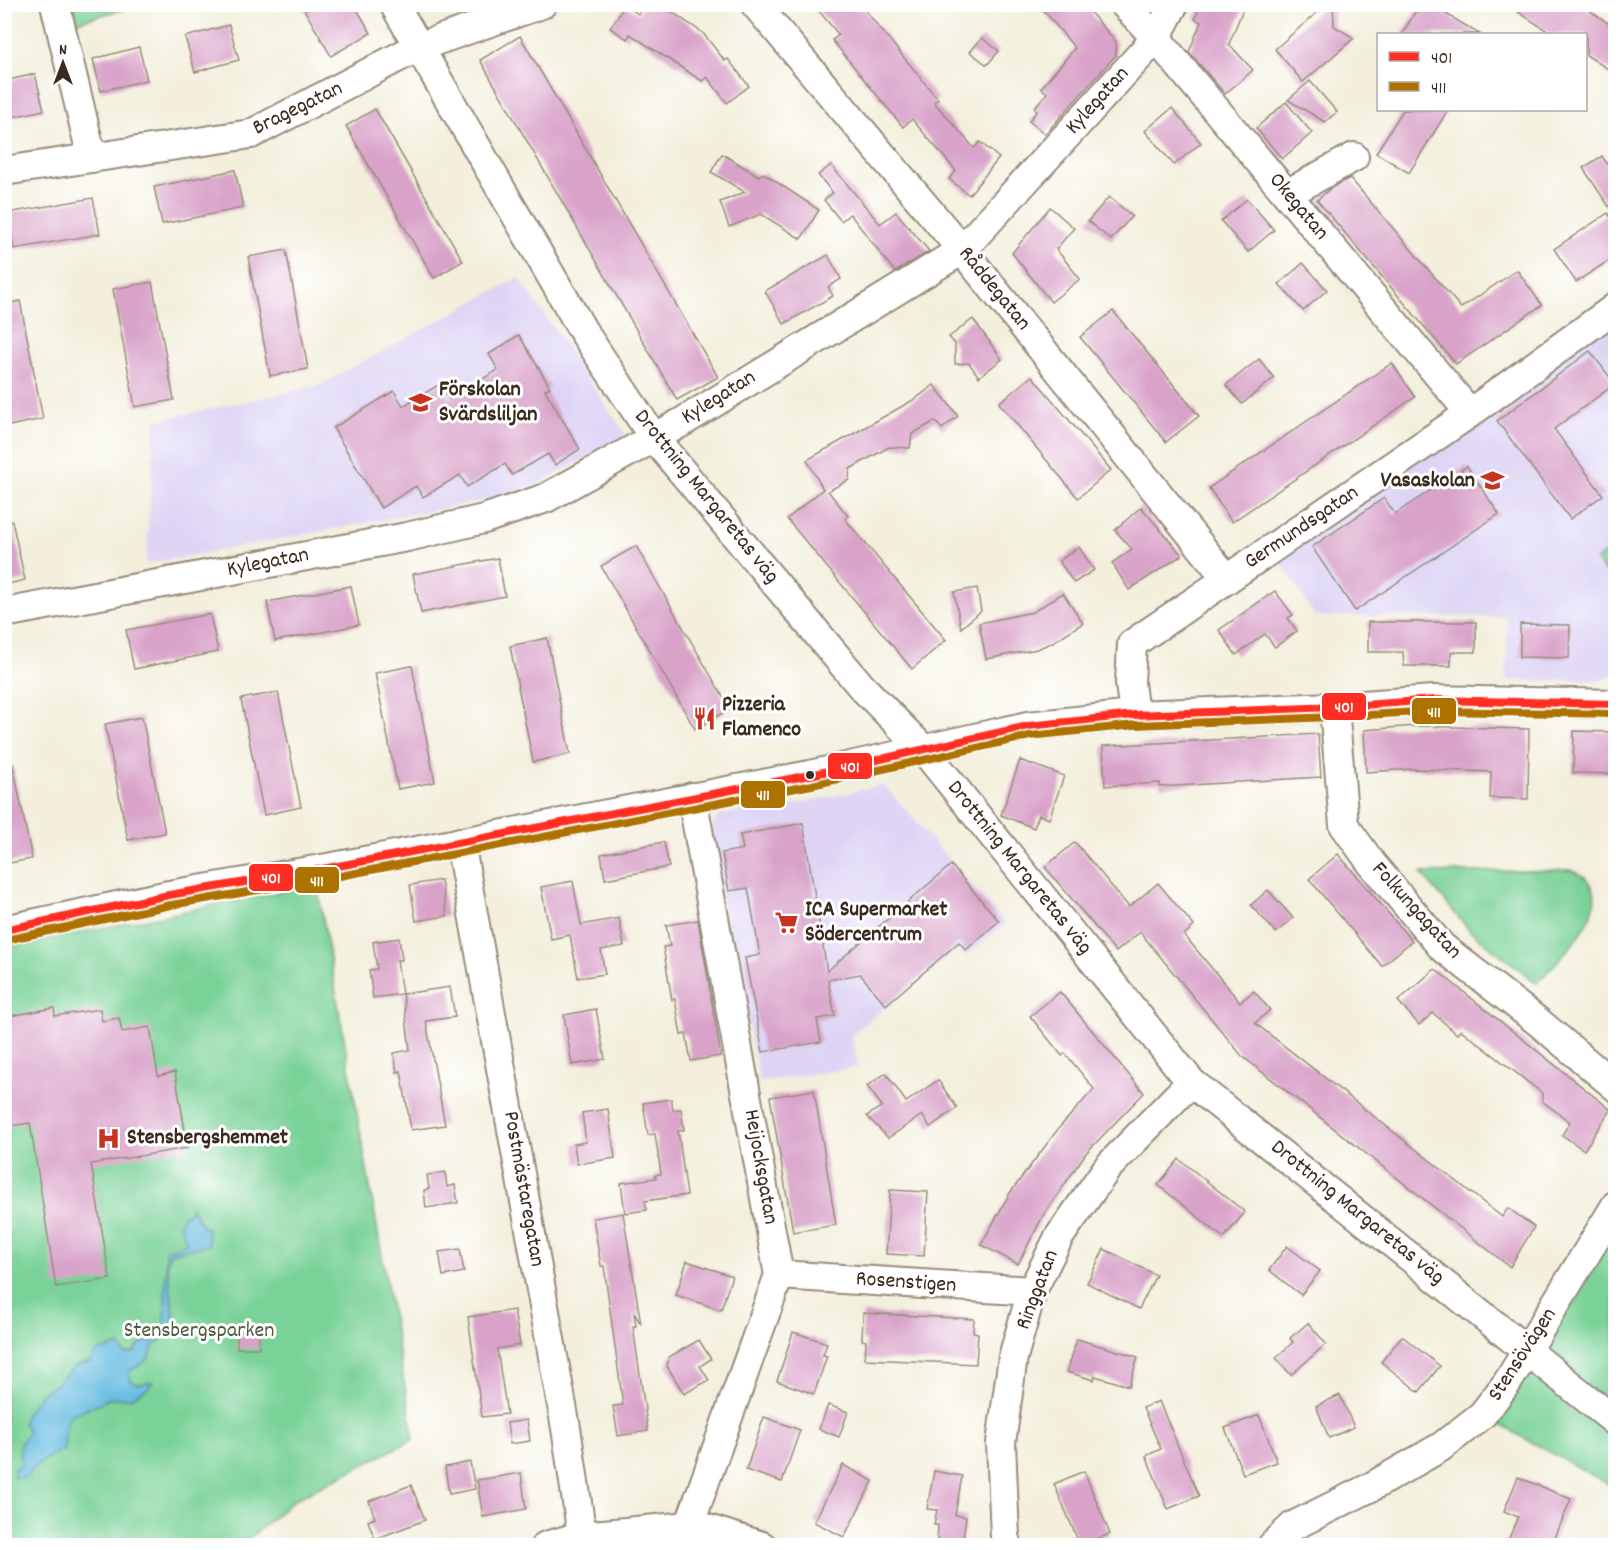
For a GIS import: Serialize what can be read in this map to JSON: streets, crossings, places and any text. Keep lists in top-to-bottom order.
{
  "streets": {
    "street": [
      "Kylegatan",
      "Bragegatan",
      "Okegatan",
      "Råddegatan",
      "Drottning Margaretas väg",
      "Germundsgatan",
      "Folkungagatan",
      "Heijocksgatan",
      "Postmästaregatan",
      "Rosenstigen",
      "Ringgatan",
      "Stensövägen"
    ]
  },
  "crossings": [
    ["Kylegatan", "Okegatan"],
    ["Kylegatan", "Råddegatan"],
    ["Kylegatan", "Drottning Margaretas väg"],
    ["Bragegatan", "Drottning Margaretas väg"],
    ["Okegatan", "Germundsgatan"],
    ["Råddegatan", "Germundsgatan"],
    ["Drottning Margaretas väg", "Ringgatan"],
    ["Drottning Margaretas väg", "Stensövägen"],
    ["Heijocksgatan", "Rosenstigen"],
    ["Rosenstigen", "Ringgatan"]
  ],
  "parks": ["Stensbergsparken"],
  "places": {
    "school or university": ["Förskolan Svärdsliljan", "Vasaskolan"],
    "restaurant": ["Pizzeria Flamenco"],
    "supermarket": ["ICA Supermarket Södercentrum"],
    "hospital": ["Stensbergshemmet"]
  },
  "lines": ["transit line 401", "transit line 411"],
  "legend": ["401", "411"],
  "north": "top"
}
